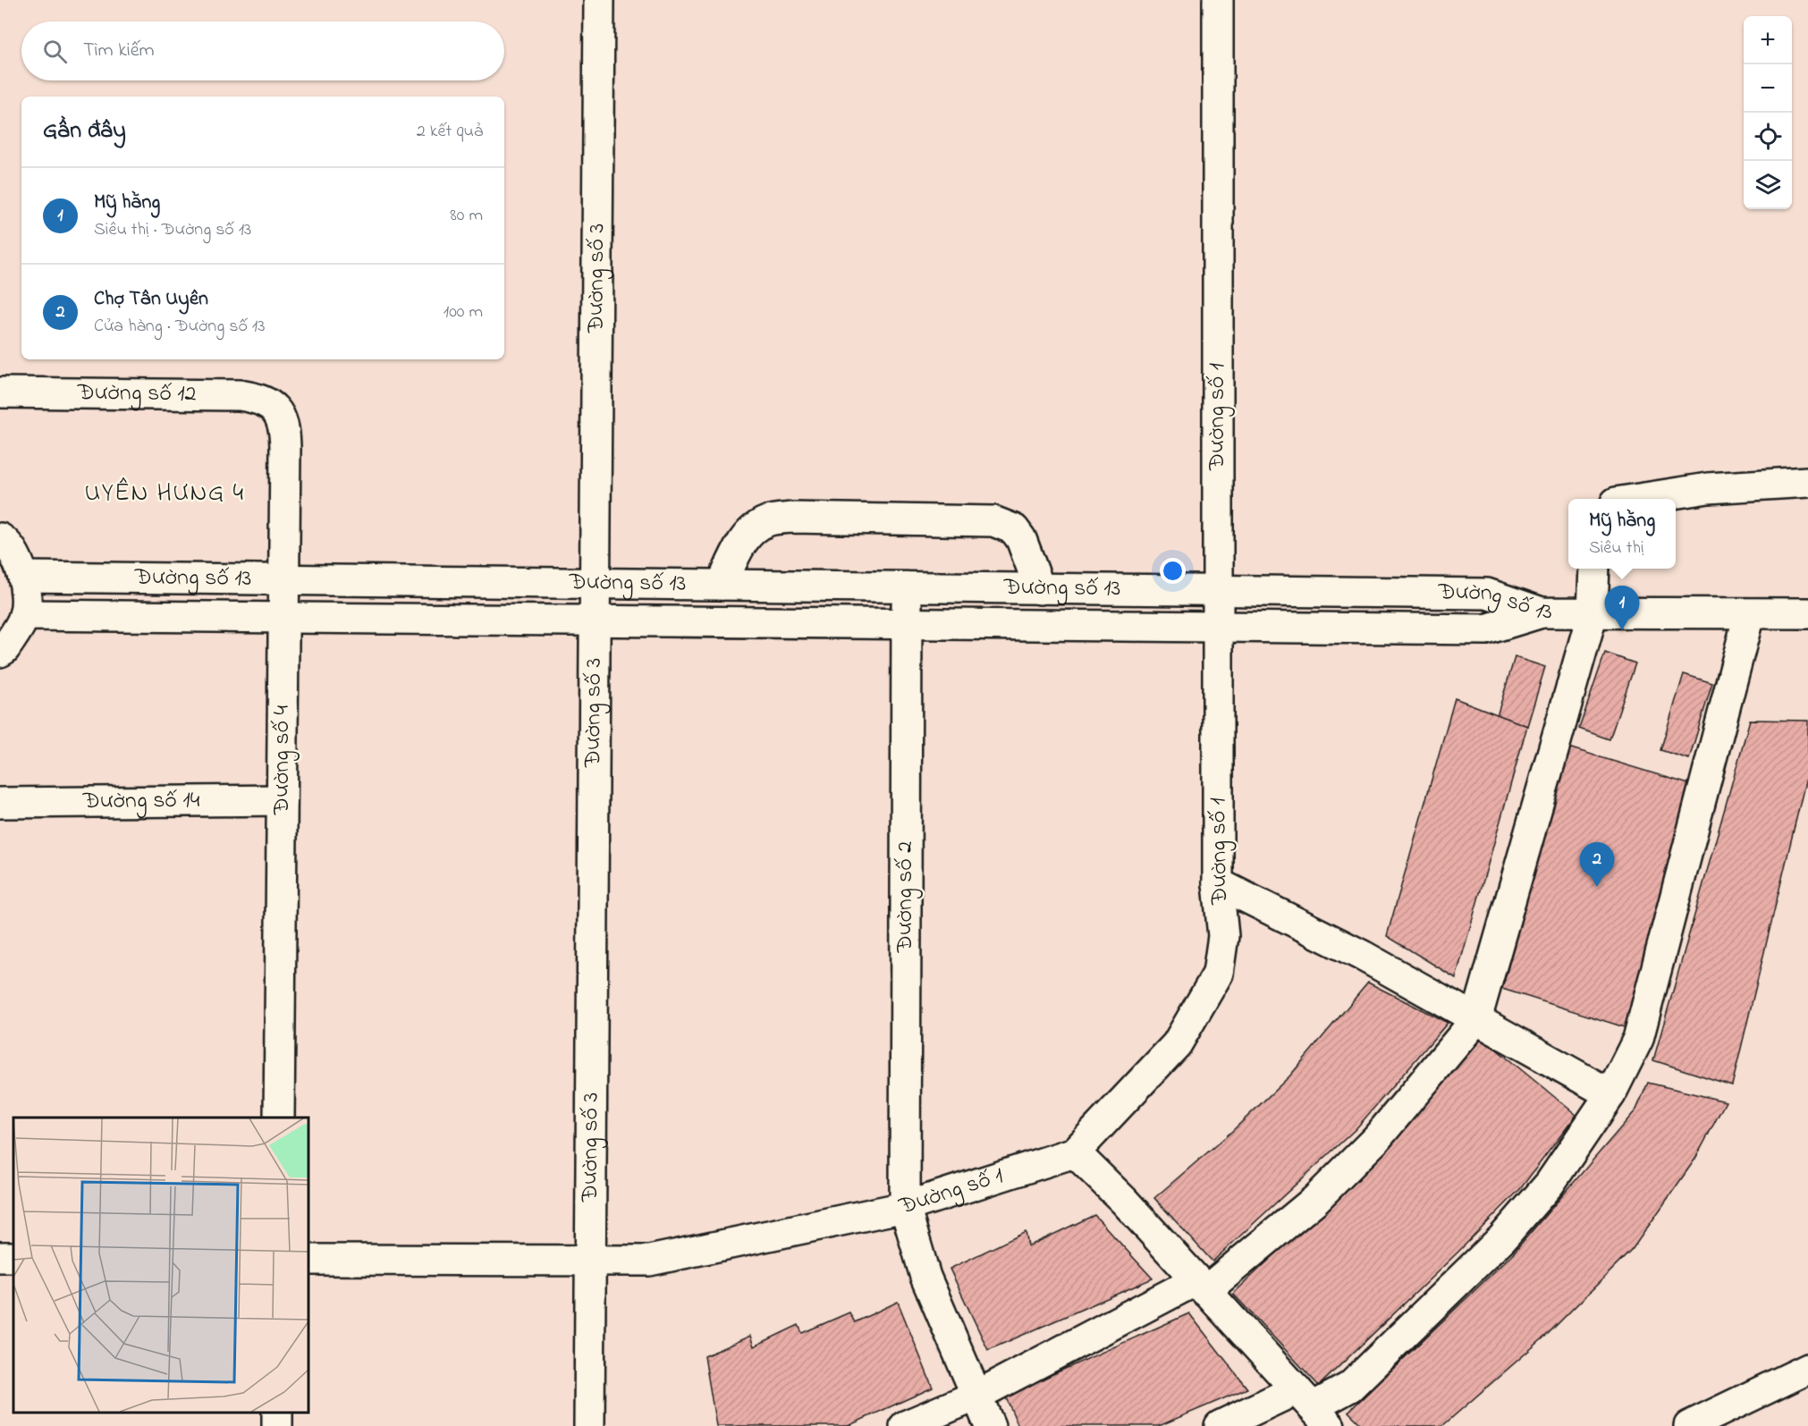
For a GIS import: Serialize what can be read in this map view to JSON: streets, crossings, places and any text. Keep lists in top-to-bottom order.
{
  "streets": {
    "street": [
      "Đường số 3",
      "Đường số 12",
      "Đường số 1",
      "Đường số 13",
      "Đường số 4",
      "Đường số 14",
      "Đường số 2"
    ]
  },
  "crossings": [
    ["Đường số 3", "Đường số 1"],
    ["Đường số 3", "Đường số 13"],
    ["Đường số 12", "Đường số 4"],
    ["Đường số 1", "Đường số 13"],
    ["Đường số 1", "Đường số 2"],
    ["Đường số 13", "Đường số 4"],
    ["Đường số 13", "Đường số 2"],
    ["Đường số 4", "Đường số 14"]
  ],
  "districts": ["UYÊN HƯNG 4"],
  "page": {
    "map_buttons": ["+", "−"],
    "search": "Tìm kiếm",
    "heading": ["Gần đây", "2 kết quả"],
    "list": [
      {
        "mark": "1",
        "name": "Mỹ hằng",
        "note": "Siêu thị · Đường số 13",
        "value": "80 m"
      },
      {
        "mark": "2",
        "name": "Chợ Tân Uyên",
        "note": "Cửa hàng · Đường số 13",
        "value": "100 m"
      }
    ],
    "popup": ["Mỹ hằng", "Siêu thị"],
    "pins": ["1", "2"]
  }
}
